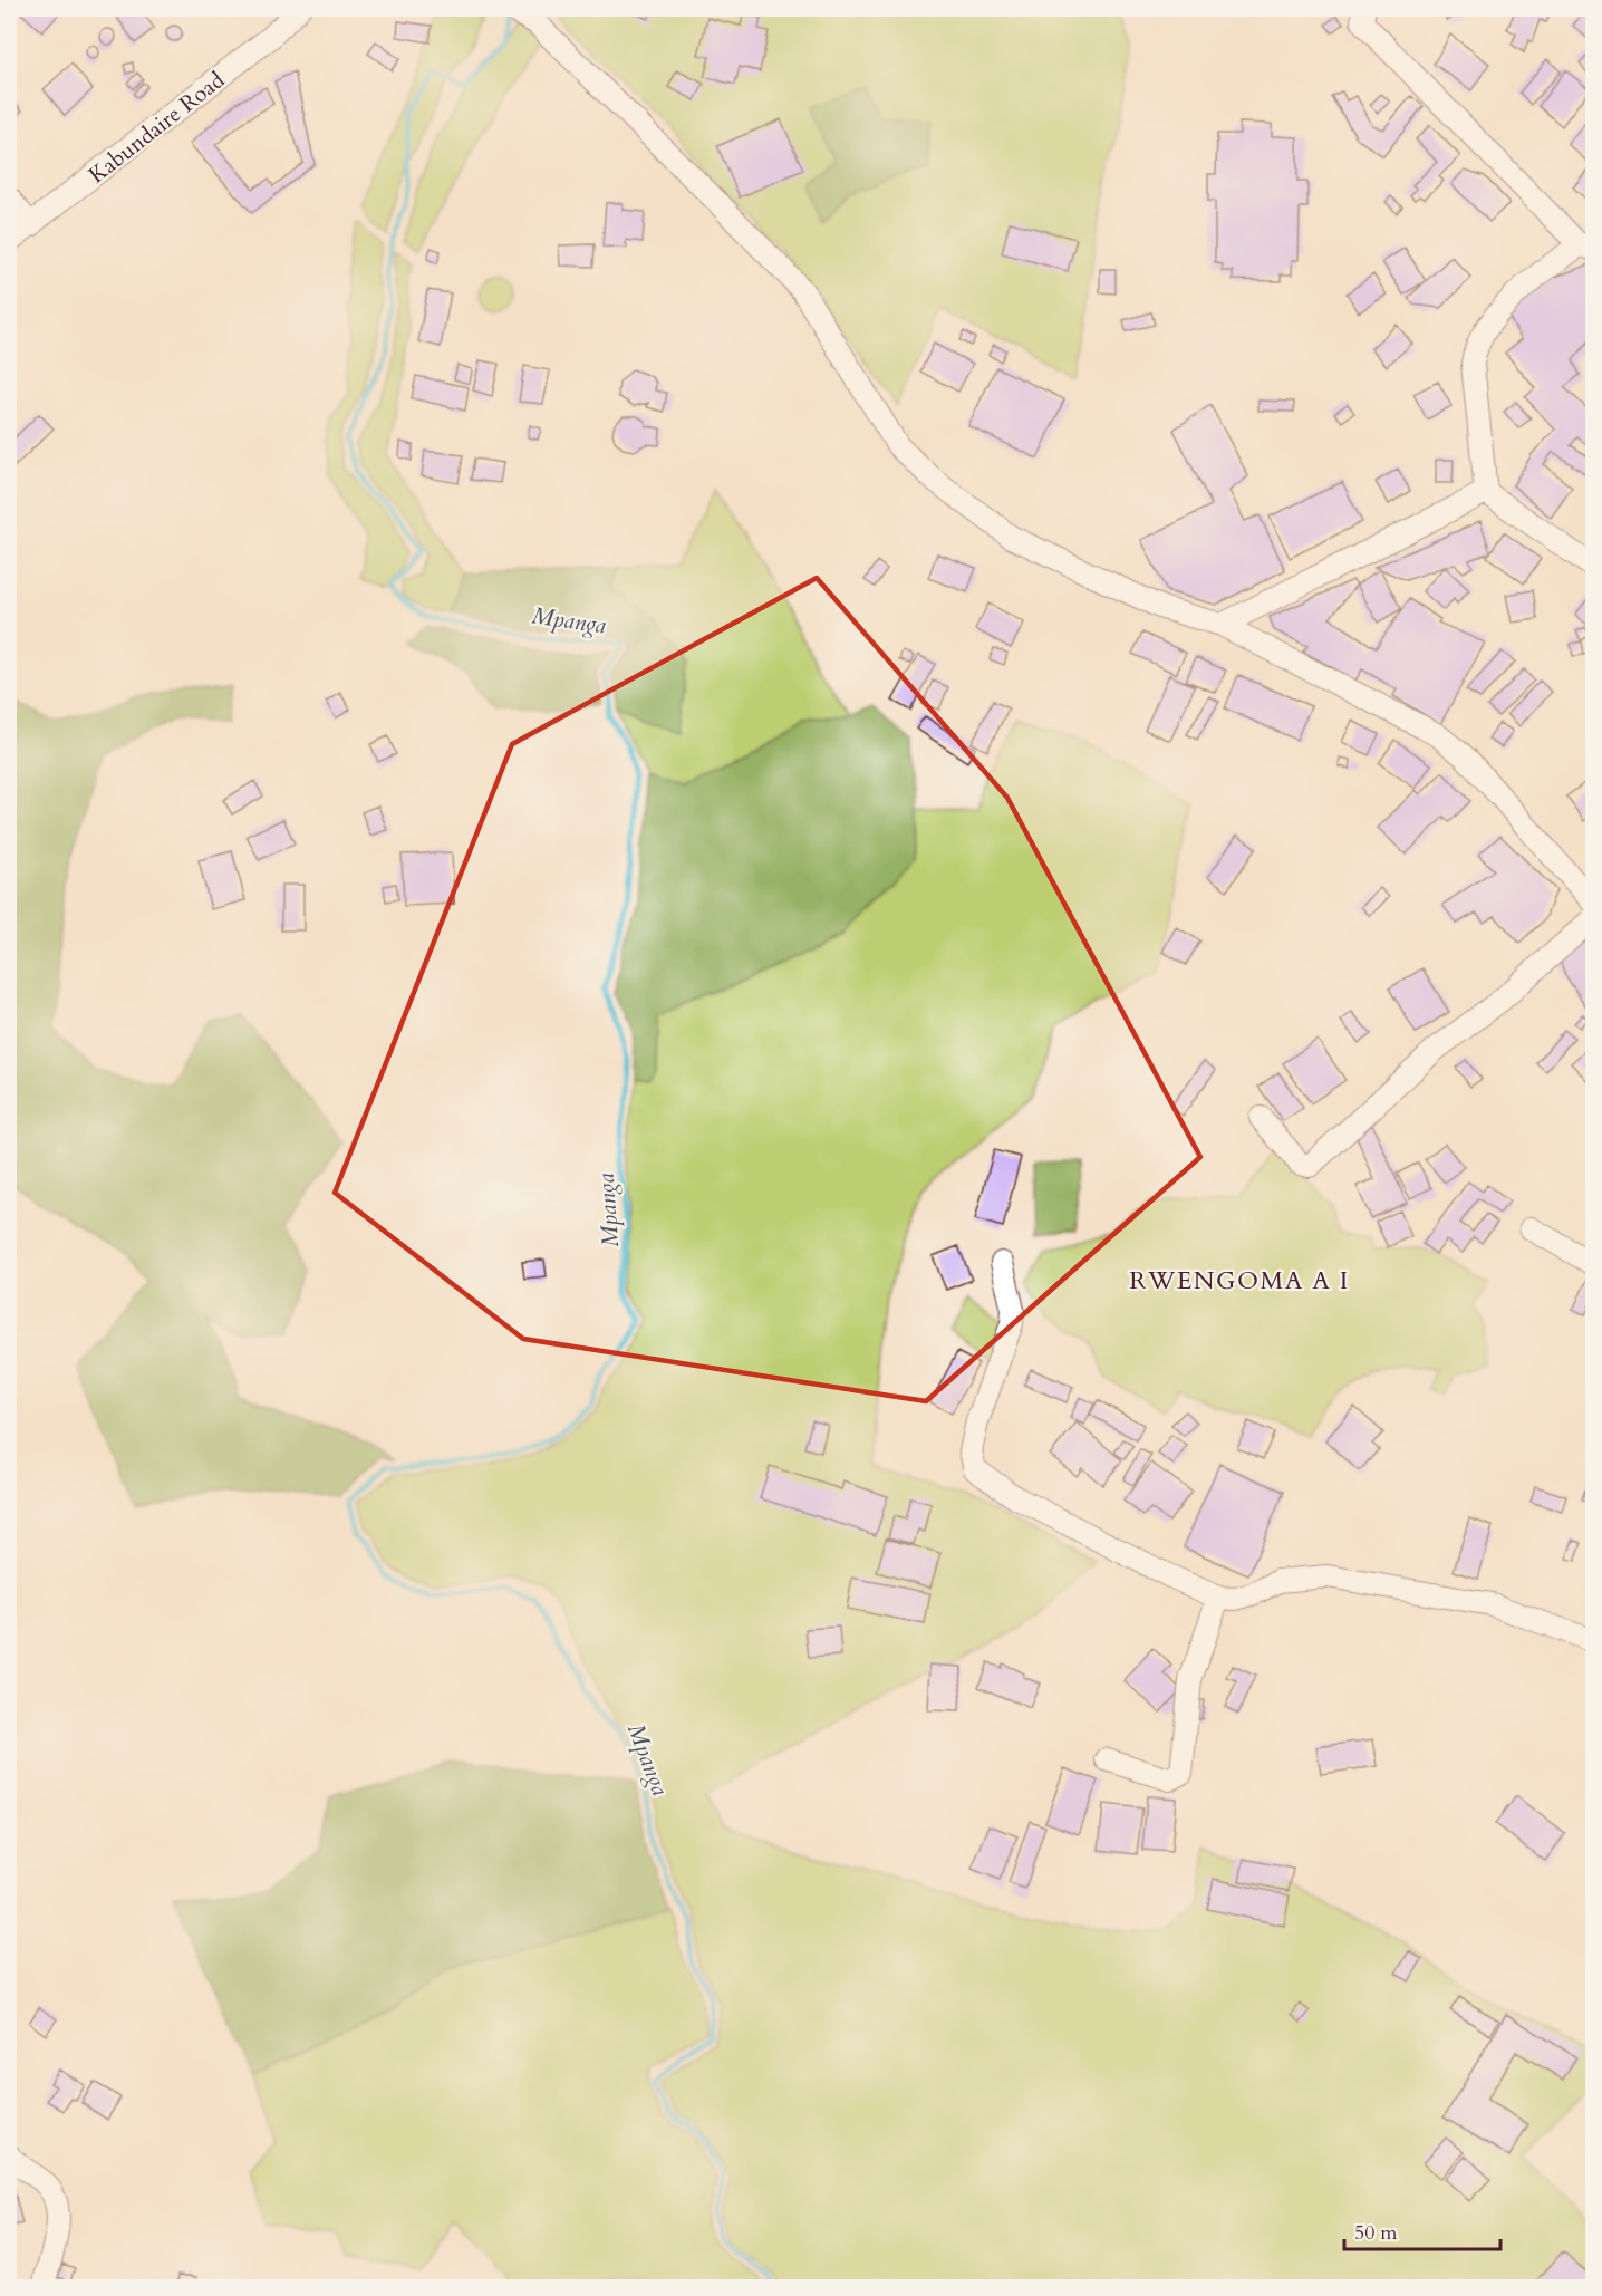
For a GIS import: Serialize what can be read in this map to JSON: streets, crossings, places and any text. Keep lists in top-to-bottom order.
{
  "streets": {
    "street": ["Kabundaire Road"]
  },
  "districts": ["RWENGOMA A I"],
  "water": ["Mpanga"],
  "scale_bar": "50 m"
}
